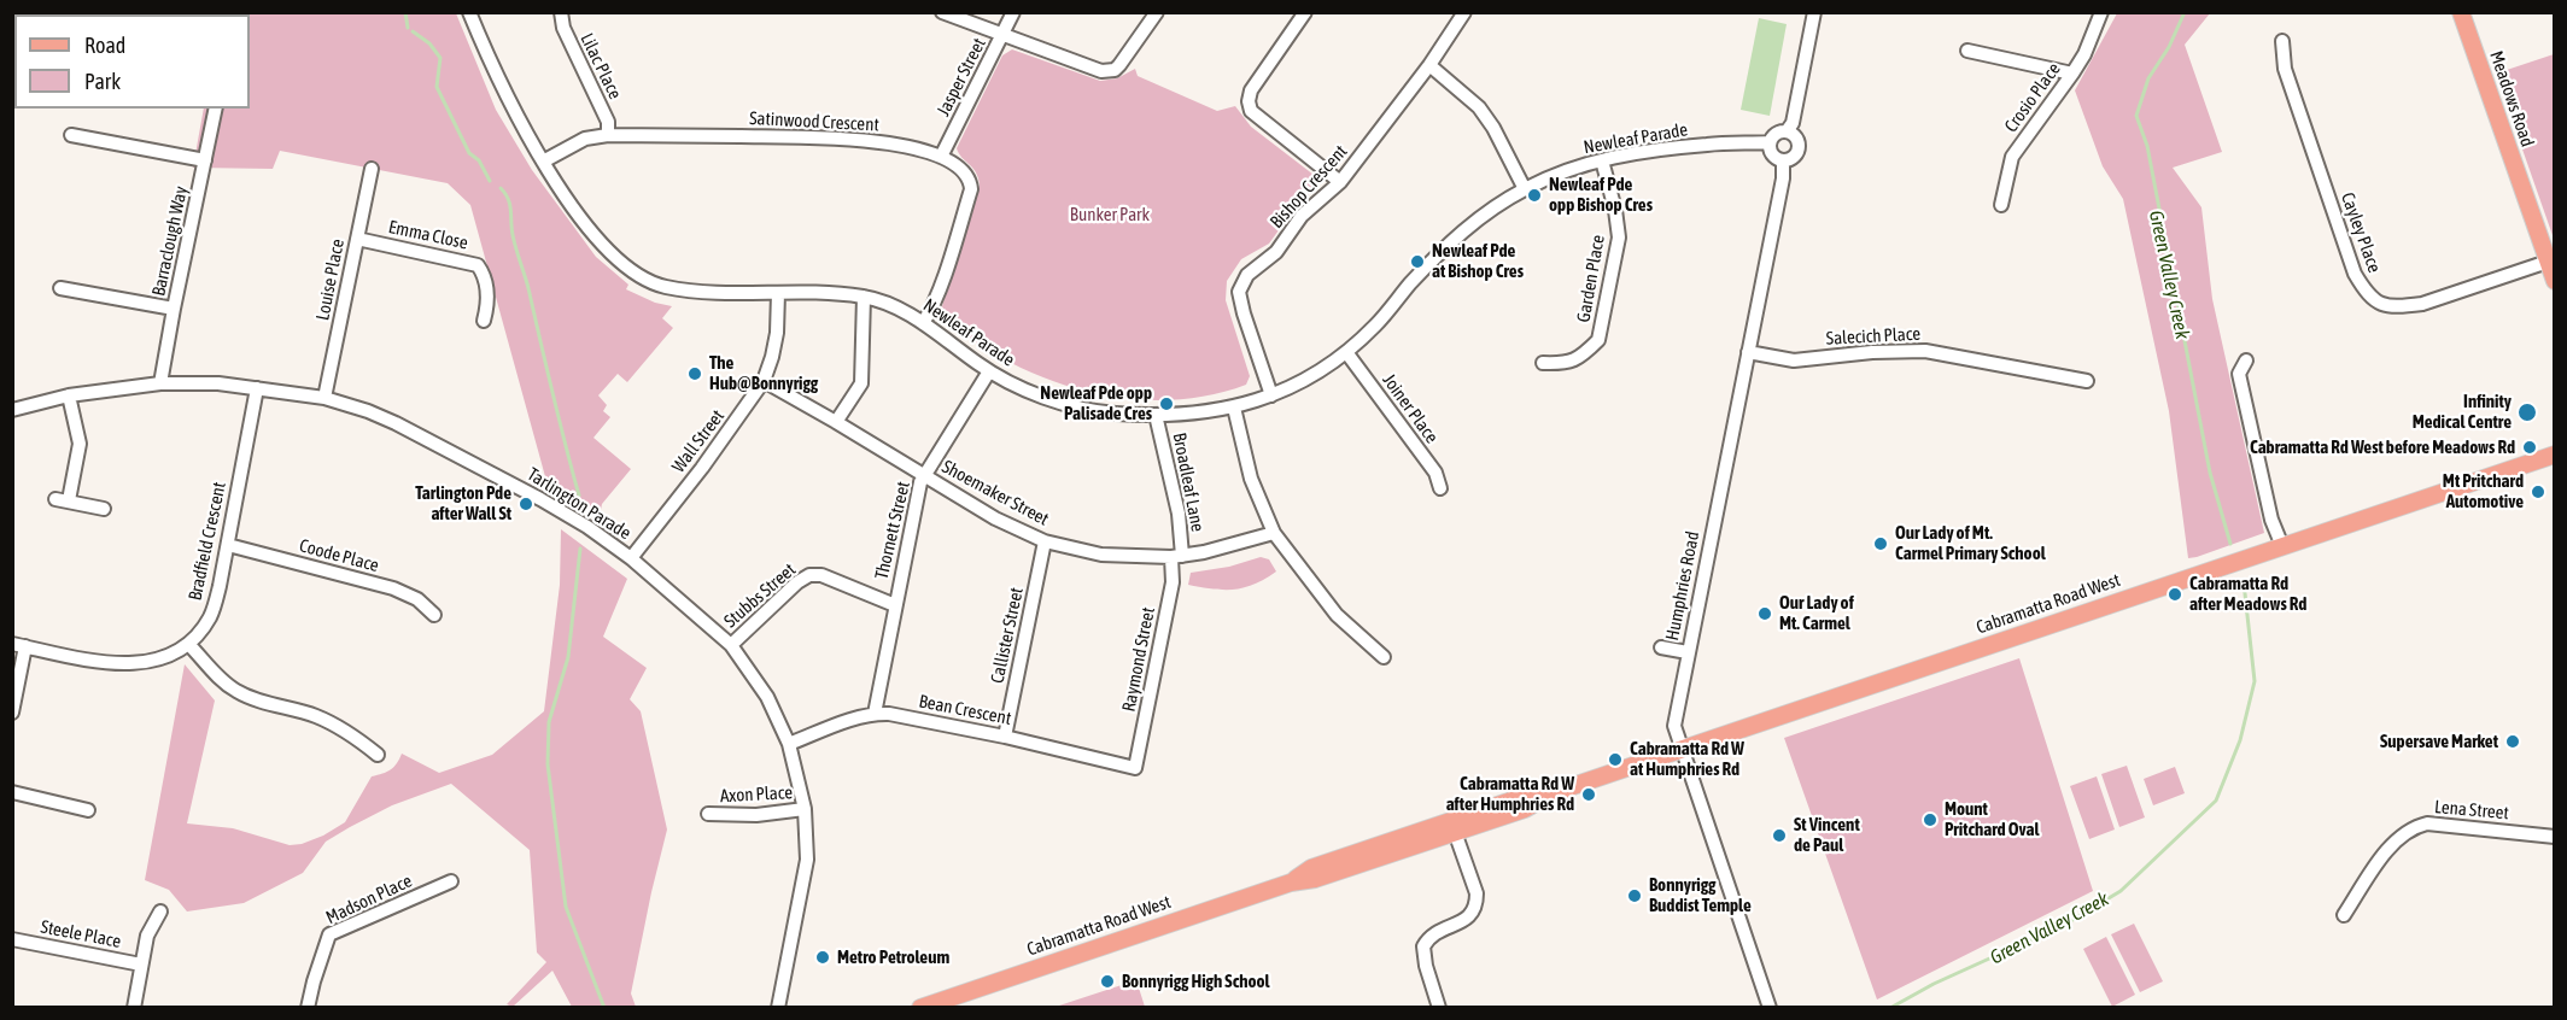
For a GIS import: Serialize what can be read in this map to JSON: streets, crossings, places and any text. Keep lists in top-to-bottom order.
{
  "streets": {
    "main road": ["Meadows Road", "Cabramatta Road West"],
    "street": [
      "Lilac Place",
      "Jasper Street",
      "Crosio Place",
      "Satinwood Crescent",
      "Newleaf Parade",
      "Bishop Crescent",
      "Cayley Place",
      "Emma Close",
      "Barraclough Way",
      "Garden Place",
      "Louise Place",
      "Salecich Place",
      "Joiner Place",
      "Wall Street",
      "Broadleaf Lane",
      "Shoemaker Street",
      "Tarlington Parade",
      "Thornett Street",
      "Bradfield Crescent",
      "Coode Place",
      "Humphries Road",
      "Stubbs Street",
      "Callister Street",
      "Raymond Street",
      "Bean Crescent",
      "Axon Place",
      "Lena Street",
      "Madson Place",
      "Steele Place"
    ]
  },
  "crossings": [
    ["Lilac Place", "Satinwood Crescent"],
    ["Jasper Street", "Satinwood Crescent"],
    ["Meadows Road", "Cayley Place"],
    ["Satinwood Crescent", "Newleaf Parade"],
    ["Newleaf Parade", "Bishop Crescent"],
    ["Newleaf Parade", "Garden Place"],
    ["Newleaf Parade", "Joiner Place"],
    ["Newleaf Parade", "Wall Street"],
    ["Newleaf Parade", "Broadleaf Lane"],
    ["Newleaf Parade", "Thornett Street"],
    ["Newleaf Parade", "Humphries Road"],
    ["Emma Close", "Louise Place"],
    ["Barraclough Way", "Tarlington Parade"],
    ["Louise Place", "Tarlington Parade"],
    ["Salecich Place", "Humphries Road"],
    ["Wall Street", "Shoemaker Street"],
    ["Wall Street", "Tarlington Parade"],
    ["Broadleaf Lane", "Shoemaker Street"],
    ["Broadleaf Lane", "Raymond Street"],
    ["Shoemaker Street", "Thornett Street"],
    ["Shoemaker Street", "Callister Street"],
    ["Shoemaker Street", "Raymond Street"],
    ["Tarlington Parade", "Bradfield Crescent"],
    ["Tarlington Parade", "Stubbs Street"],
    ["Tarlington Parade", "Bean Crescent"],
    ["Tarlington Parade", "Axon Place"],
    ["Thornett Street", "Stubbs Street"],
    ["Thornett Street", "Bean Crescent"],
    ["Bradfield Crescent", "Coode Place"],
    ["Humphries Road", "Cabramatta Road West"],
    ["Callister Street", "Bean Crescent"],
    ["Raymond Street", "Bean Crescent"]
  ],
  "water": ["Green Valley Creek"],
  "parks": ["Bunker Park"],
  "places": [
    "Newleaf Pde opp Bishop Cres",
    "Newleaf Pde at Bishop Cres",
    "The Hub@Bonnyrigg",
    "Newleaf Pde opp Palisade Cres",
    "Infinity Medical Centre",
    "Cabramatta Rd West before Meadows Rd",
    "Mt Pritchard Automotive",
    "Tarlington Pde after Wall St",
    "Our Lady of Mt. Carmel Primary School",
    "Cabramatta Rd after Meadows Rd",
    "Our Lady of Mt. Carmel",
    "Supersave Market",
    "Cabramatta Rd W at Humphries Rd",
    "Cabramatta Rd W after Humphries Rd",
    "Mount Pritchard Oval",
    "St Vincent de Paul",
    "Bonnyrigg Buddist Temple",
    "Metro Petroleum",
    "Bonnyrigg High School"
  ],
  "legend": ["Road", "Park"]
}
